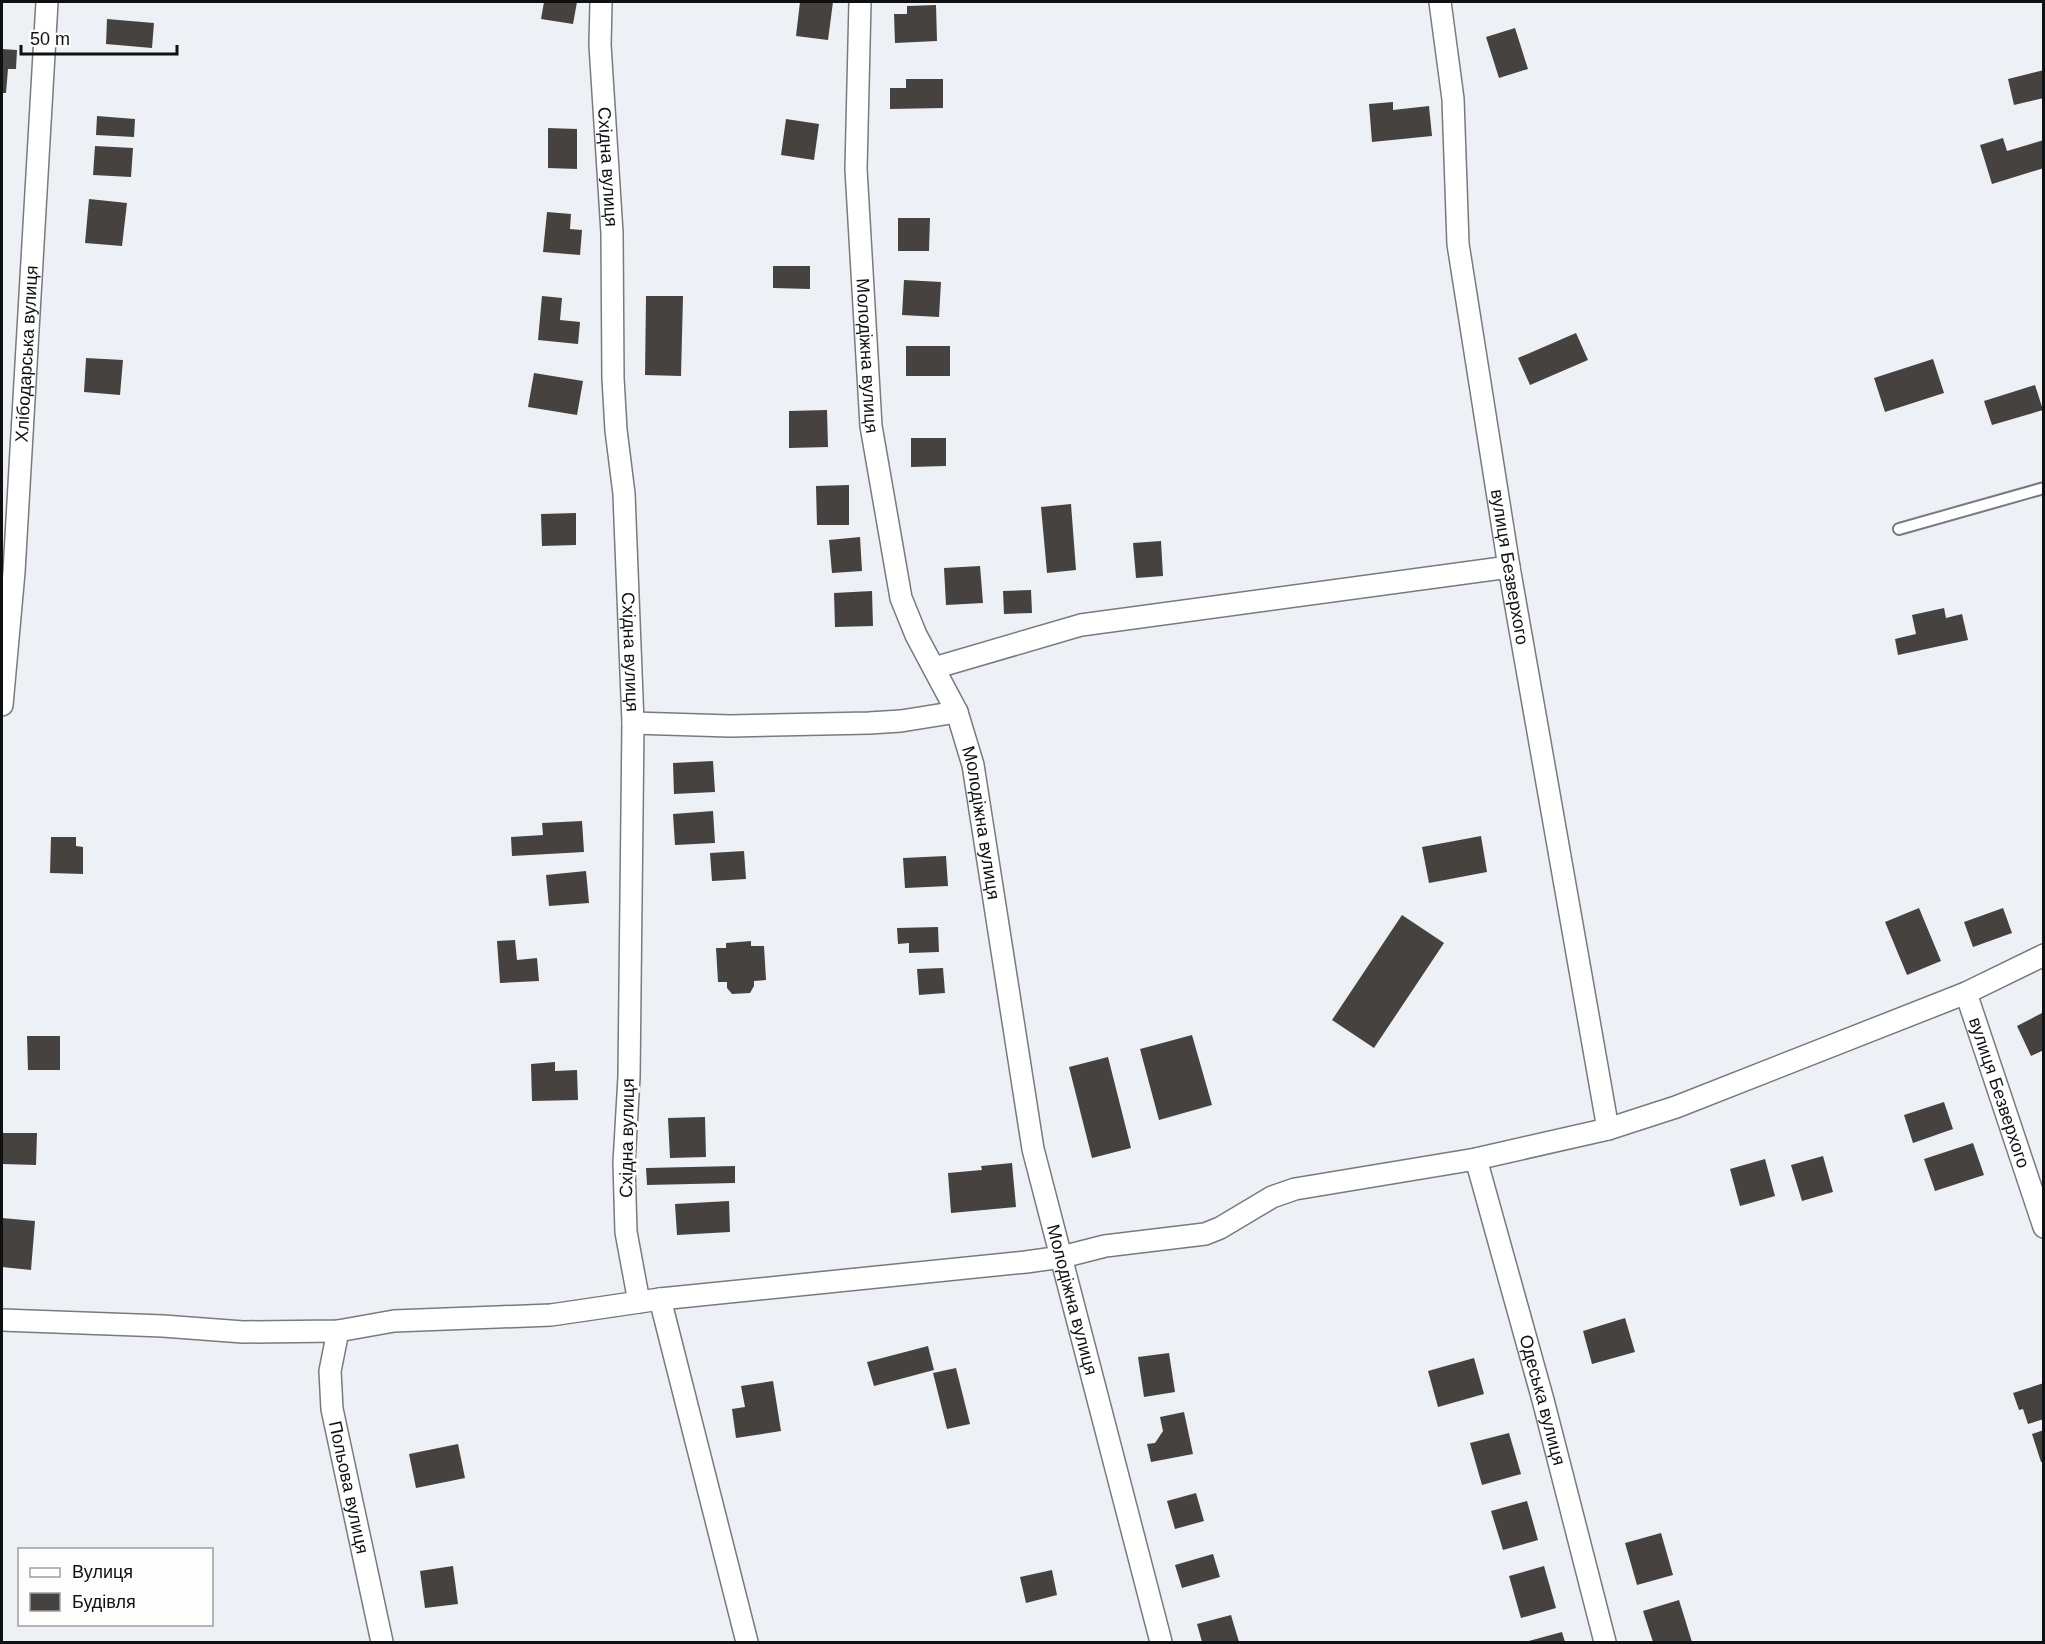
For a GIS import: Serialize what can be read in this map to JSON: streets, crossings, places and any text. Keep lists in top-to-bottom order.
{
  "streets": {
    "street": [
      "Східна вулиця",
      "Хлібодарська вулиця",
      "Молодіжна вулиця",
      "вулиця Безверхого",
      "Одеська вулиця",
      "Польова вулиця"
    ]
  },
  "legend": ["Вулиця", "Будівля"],
  "scale_bar": "50 m"
}
